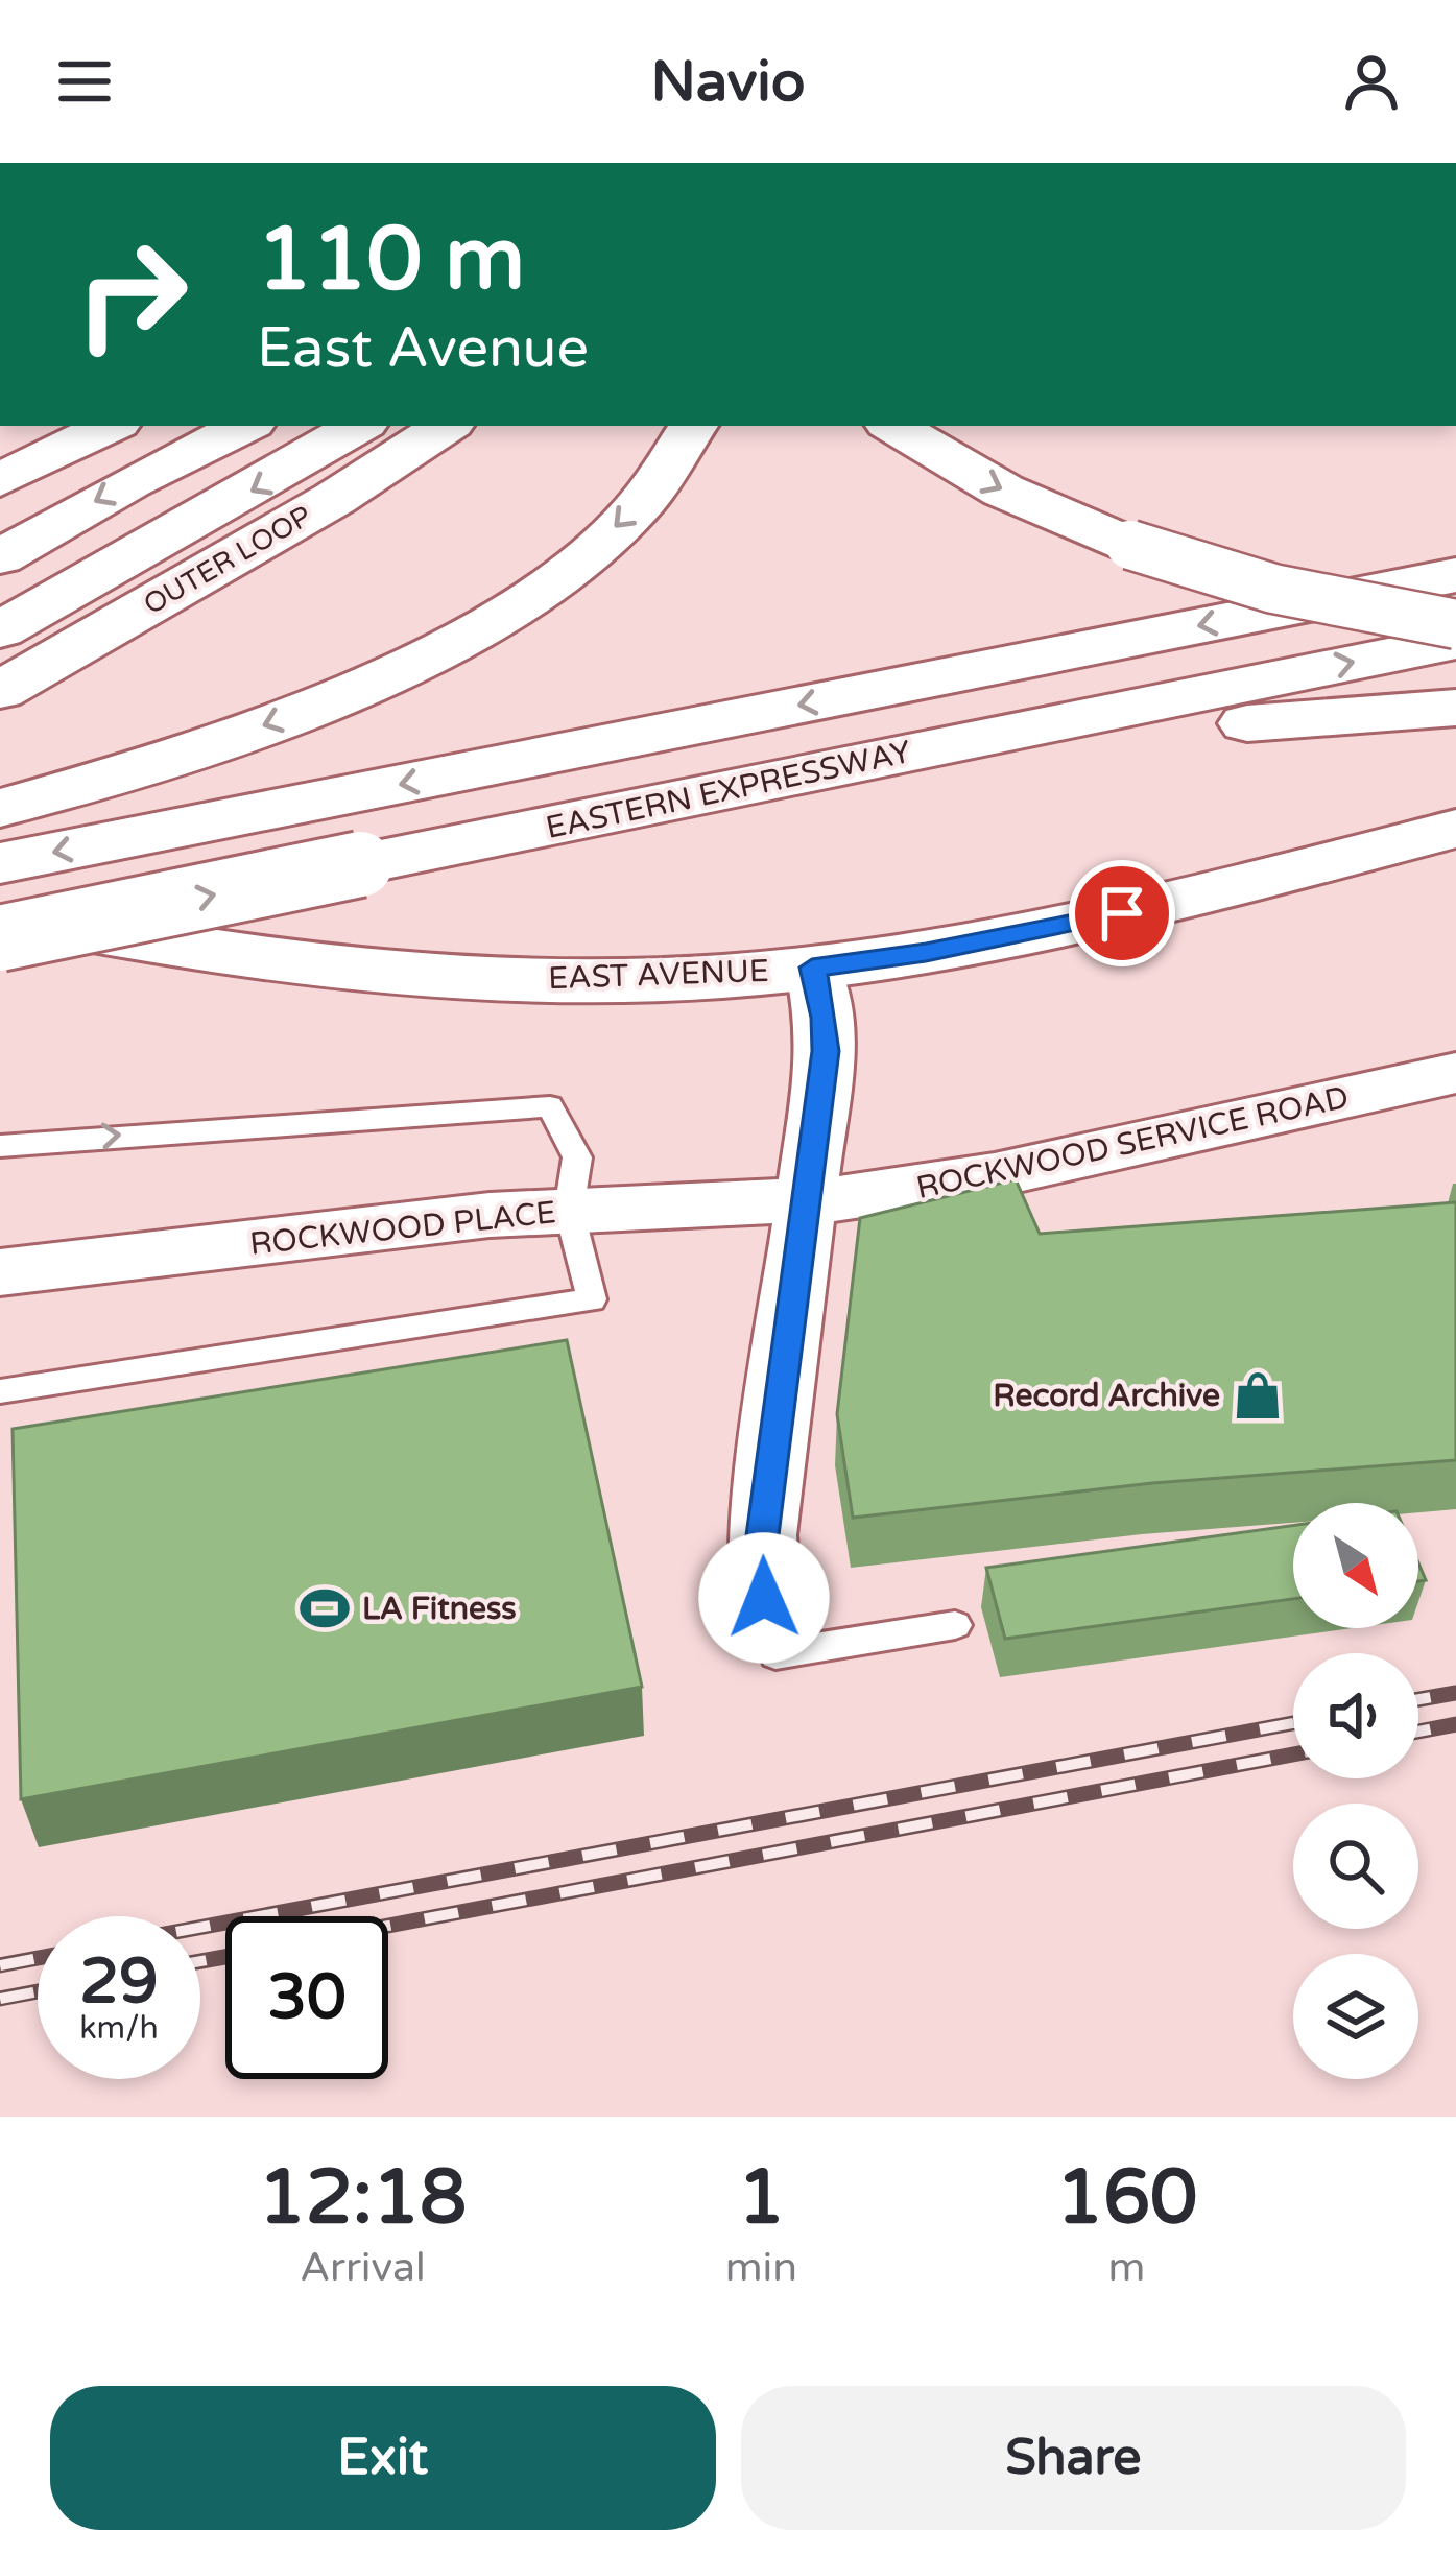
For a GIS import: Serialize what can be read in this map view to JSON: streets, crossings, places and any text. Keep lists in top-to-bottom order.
{
  "streets": {
    "main road": ["OUTER LOOP", "EASTERN EXPRESSWAY", "EAST AVENUE"],
    "street": ["ROCKWOOD SERVICE ROAD", "ROCKWOOD PLACE"]
  },
  "crossings": [
    ["ROCKWOOD SERVICE ROAD", "ROCKWOOD PLACE"]
  ],
  "places": {
    "shop": ["Record Archive"],
    "sports": ["LA Fitness"]
  },
  "north": "bottom right",
  "page": {
    "header": "Navio",
    "turn": ["110 m", "East Avenue"],
    "speed": "29 km/h",
    "limit": "30",
    "eta": [
      "12:18",
      "Arrival",
      "1",
      "min",
      "160",
      "m"
    ],
    "buttons": ["Exit", "Share"]
  }
}
